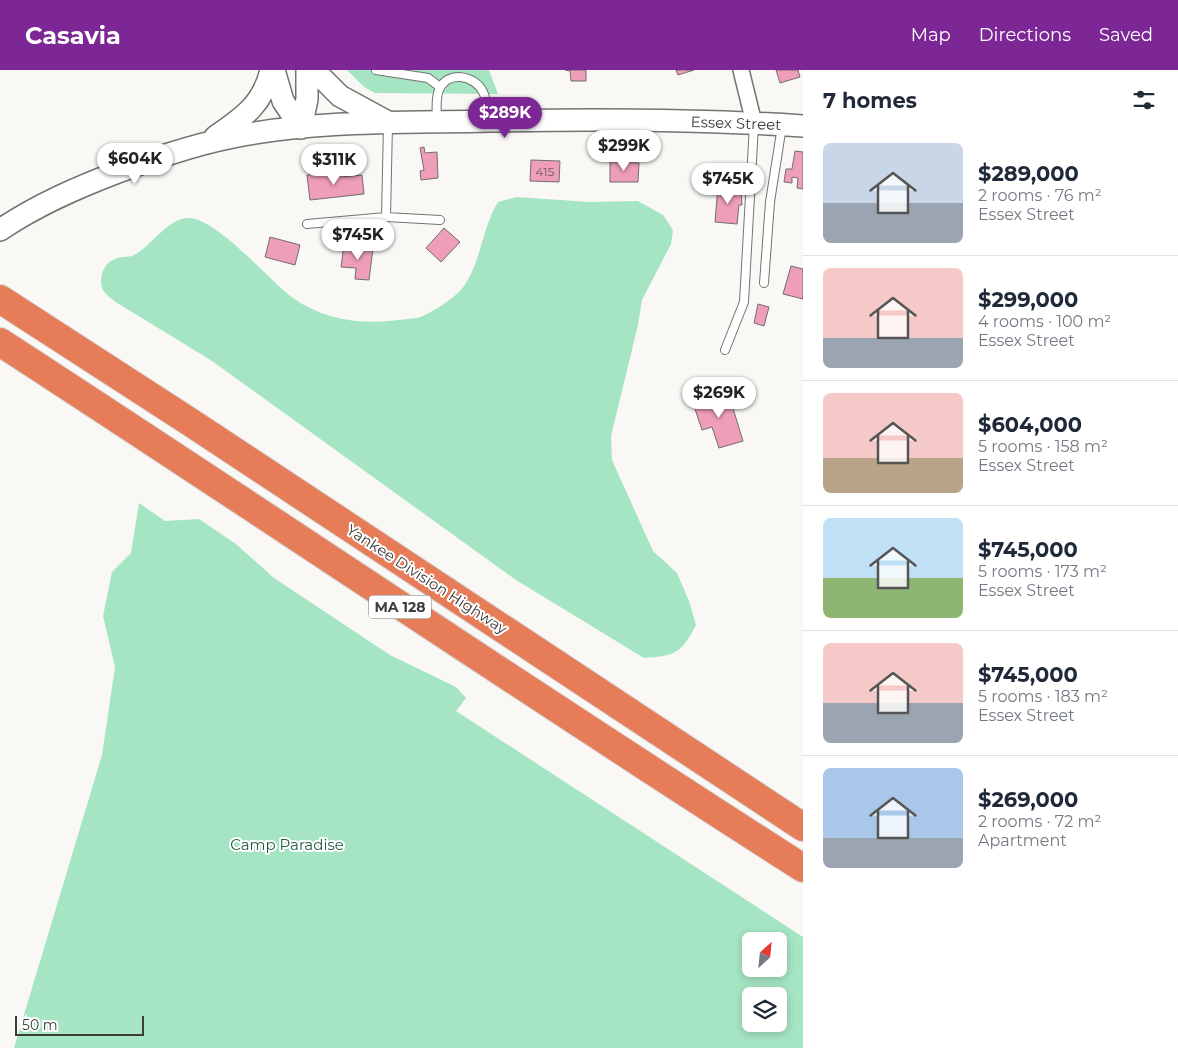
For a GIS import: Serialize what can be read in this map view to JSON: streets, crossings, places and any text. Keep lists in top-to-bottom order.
{
  "streets": {
    "highway": ["Yankee Division Highway", "MA 128"],
    "main road": ["Essex Street"]
  },
  "parks": ["Camp Paradise"],
  "house_numbers": ["415"],
  "scale_bar": "50 m",
  "north": "top right",
  "page": {
    "header": "Casavia",
    "nav": ["Map", "Directions", "Saved"],
    "heading": "7 homes",
    "price": [
      "$289K",
      "$299K",
      "$604K",
      "$311K",
      "$745K",
      "$745K",
      "$269K"
    ],
    "list": [
      {
        "name": "$289,000",
        "note": "2 rooms · 76 m² · Essex Street"
      },
      {
        "name": "$299,000",
        "note": "4 rooms · 100 m² · Essex Street"
      },
      {
        "name": "$604,000",
        "note": "5 rooms · 158 m² · Essex Street"
      },
      {
        "name": "$745,000",
        "note": "5 rooms · 173 m² · Essex Street"
      },
      {
        "name": "$745,000",
        "note": "5 rooms · 183 m² · Essex Street"
      },
      {
        "name": "$269,000",
        "note": "2 rooms · 72 m² · Apartment"
      }
    ],
    "scale": "50 m"
  }
}
